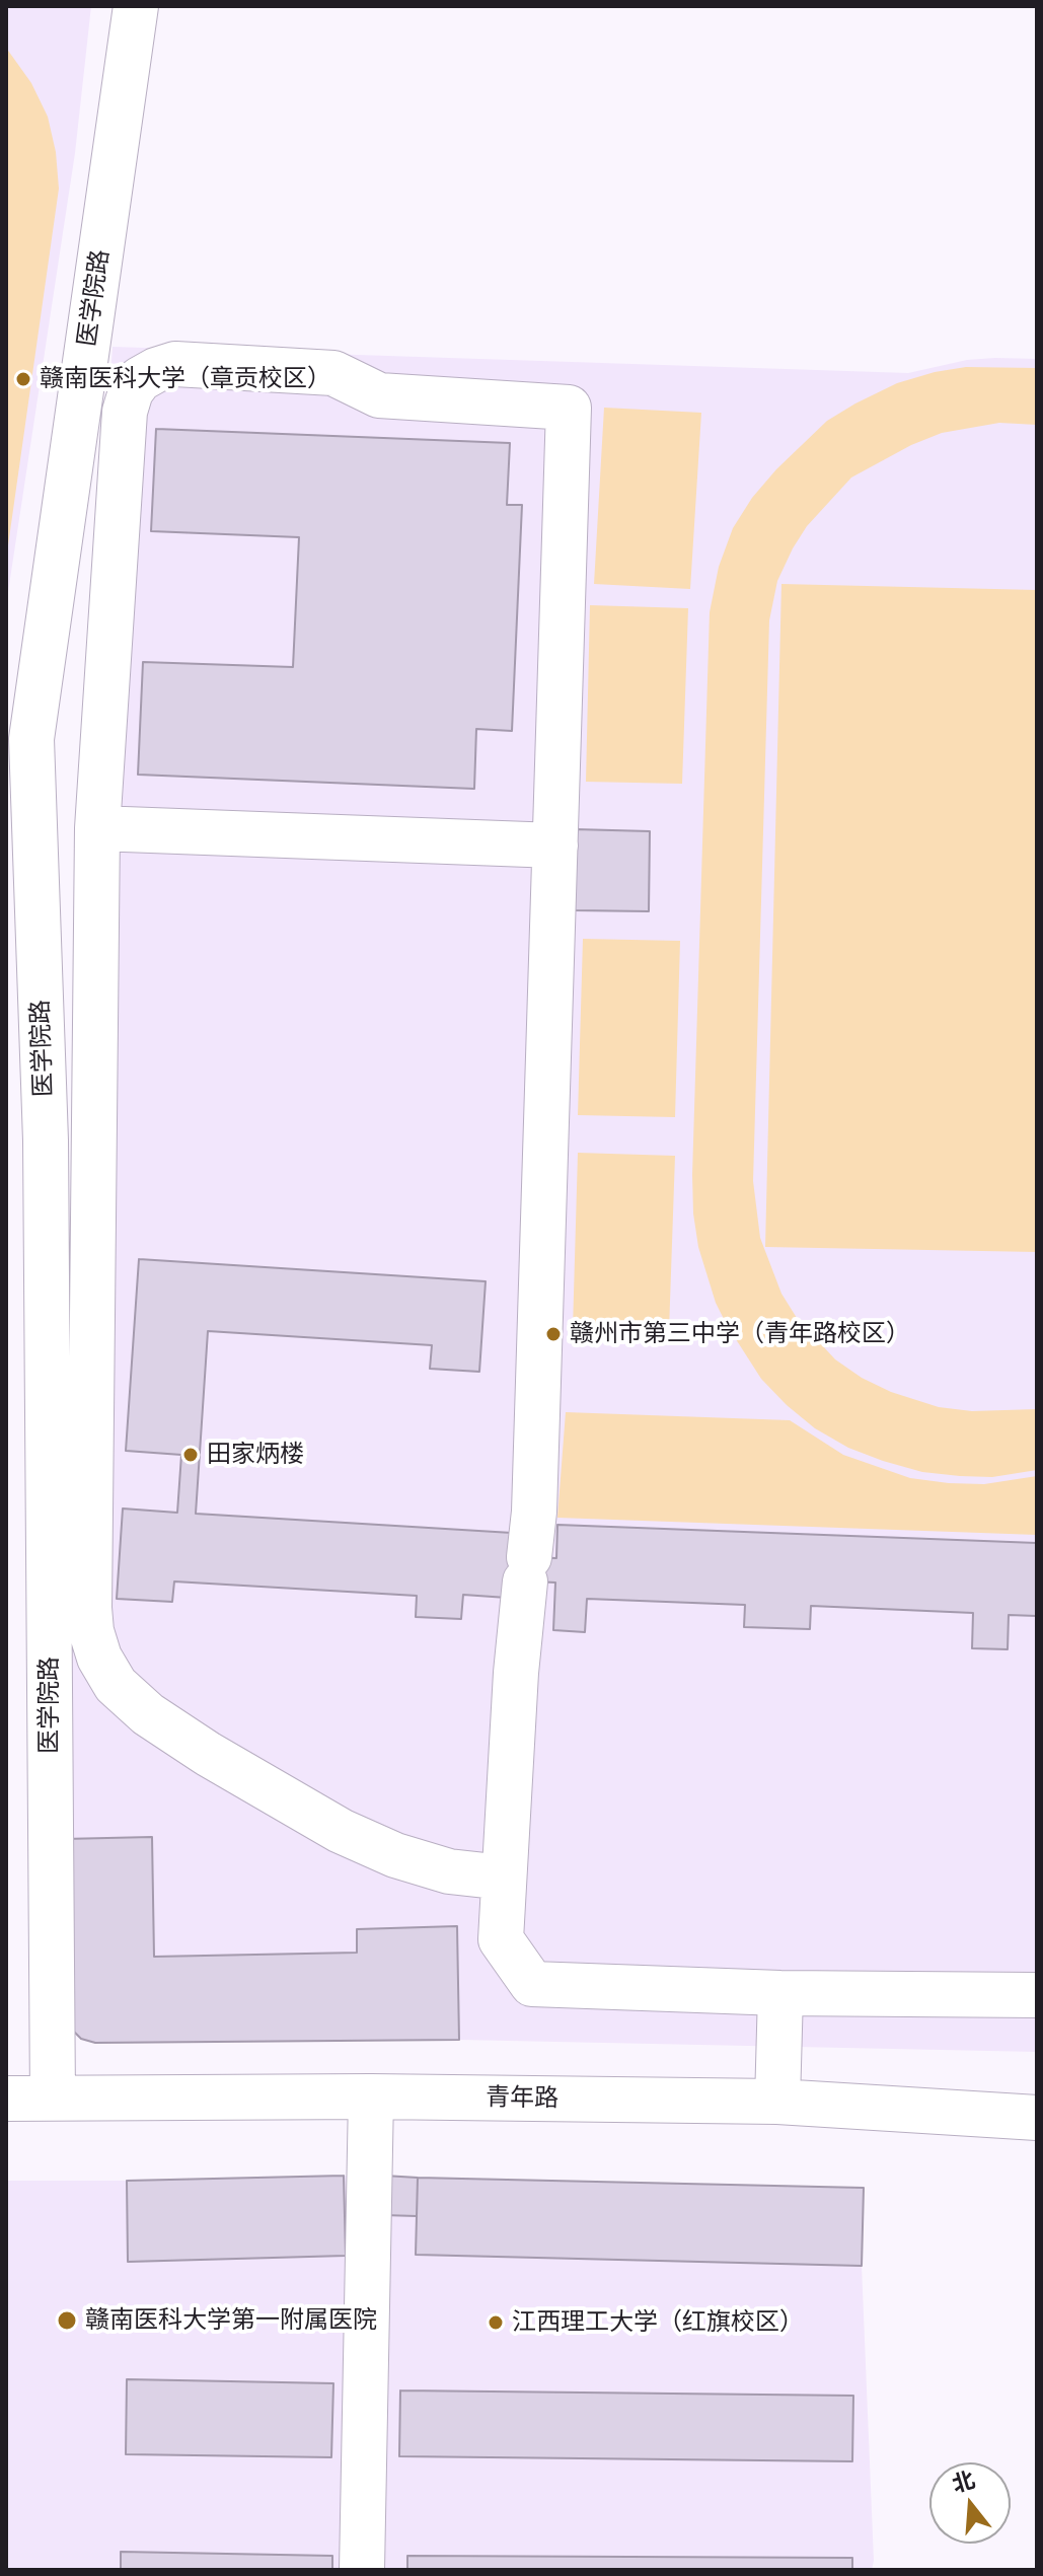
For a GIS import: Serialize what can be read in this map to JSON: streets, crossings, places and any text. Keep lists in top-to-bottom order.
{
  "streets": {
    "street": ["医学院路", "青年路"]
  },
  "crossings": [
    ["医学院路", "青年路"]
  ],
  "places": [
    "赣南医科大学（章贡校区）",
    "赣州市第三中学（青年路校区）",
    "田家炳楼",
    "赣南医科大学第一附属医院",
    "江西理工大学（红旗校区）"
  ],
  "north": "top"
}
